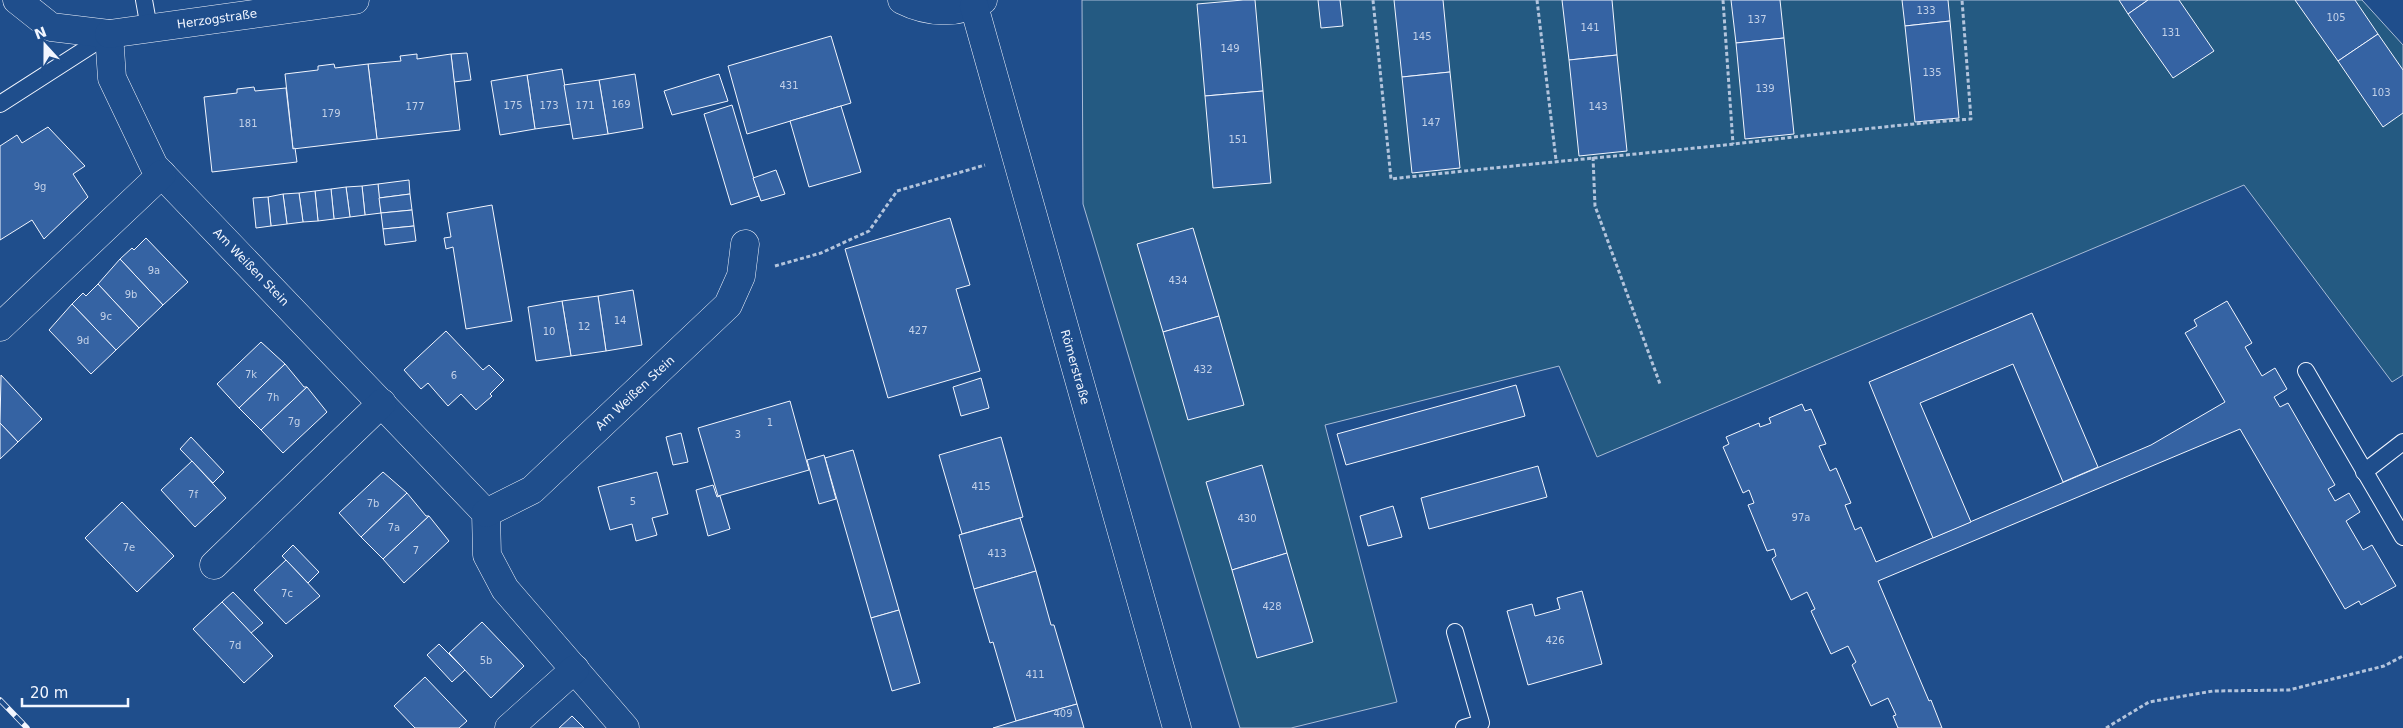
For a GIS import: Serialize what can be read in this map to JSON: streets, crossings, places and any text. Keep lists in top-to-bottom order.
{
  "streets": {
    "street": ["Herzogstraße", "Am Weißen Stein", "Römerstraße"]
  },
  "crossings": [
    ["Herzogstraße", "Am Weißen Stein"]
  ],
  "house_numbers": [
    "133",
    "105",
    "137",
    "141",
    "131",
    "145",
    "149",
    "135",
    "431",
    "139",
    "103",
    "169",
    "175",
    "173",
    "171",
    "177",
    "143",
    "179",
    "147",
    "181",
    "151",
    "9g",
    "9a",
    "434",
    "9b",
    "9c",
    "14",
    "12",
    "427",
    "10",
    "9d",
    "432",
    "7k",
    "6",
    "7h",
    "7g",
    "1",
    "3",
    "415",
    "7f",
    "5",
    "7b",
    "97a",
    "430",
    "7a",
    "7e",
    "7",
    "413",
    "7c",
    "428",
    "426",
    "7d",
    "5b",
    "411",
    "409"
  ],
  "scale_bar": "20 m",
  "north": "top"
}
